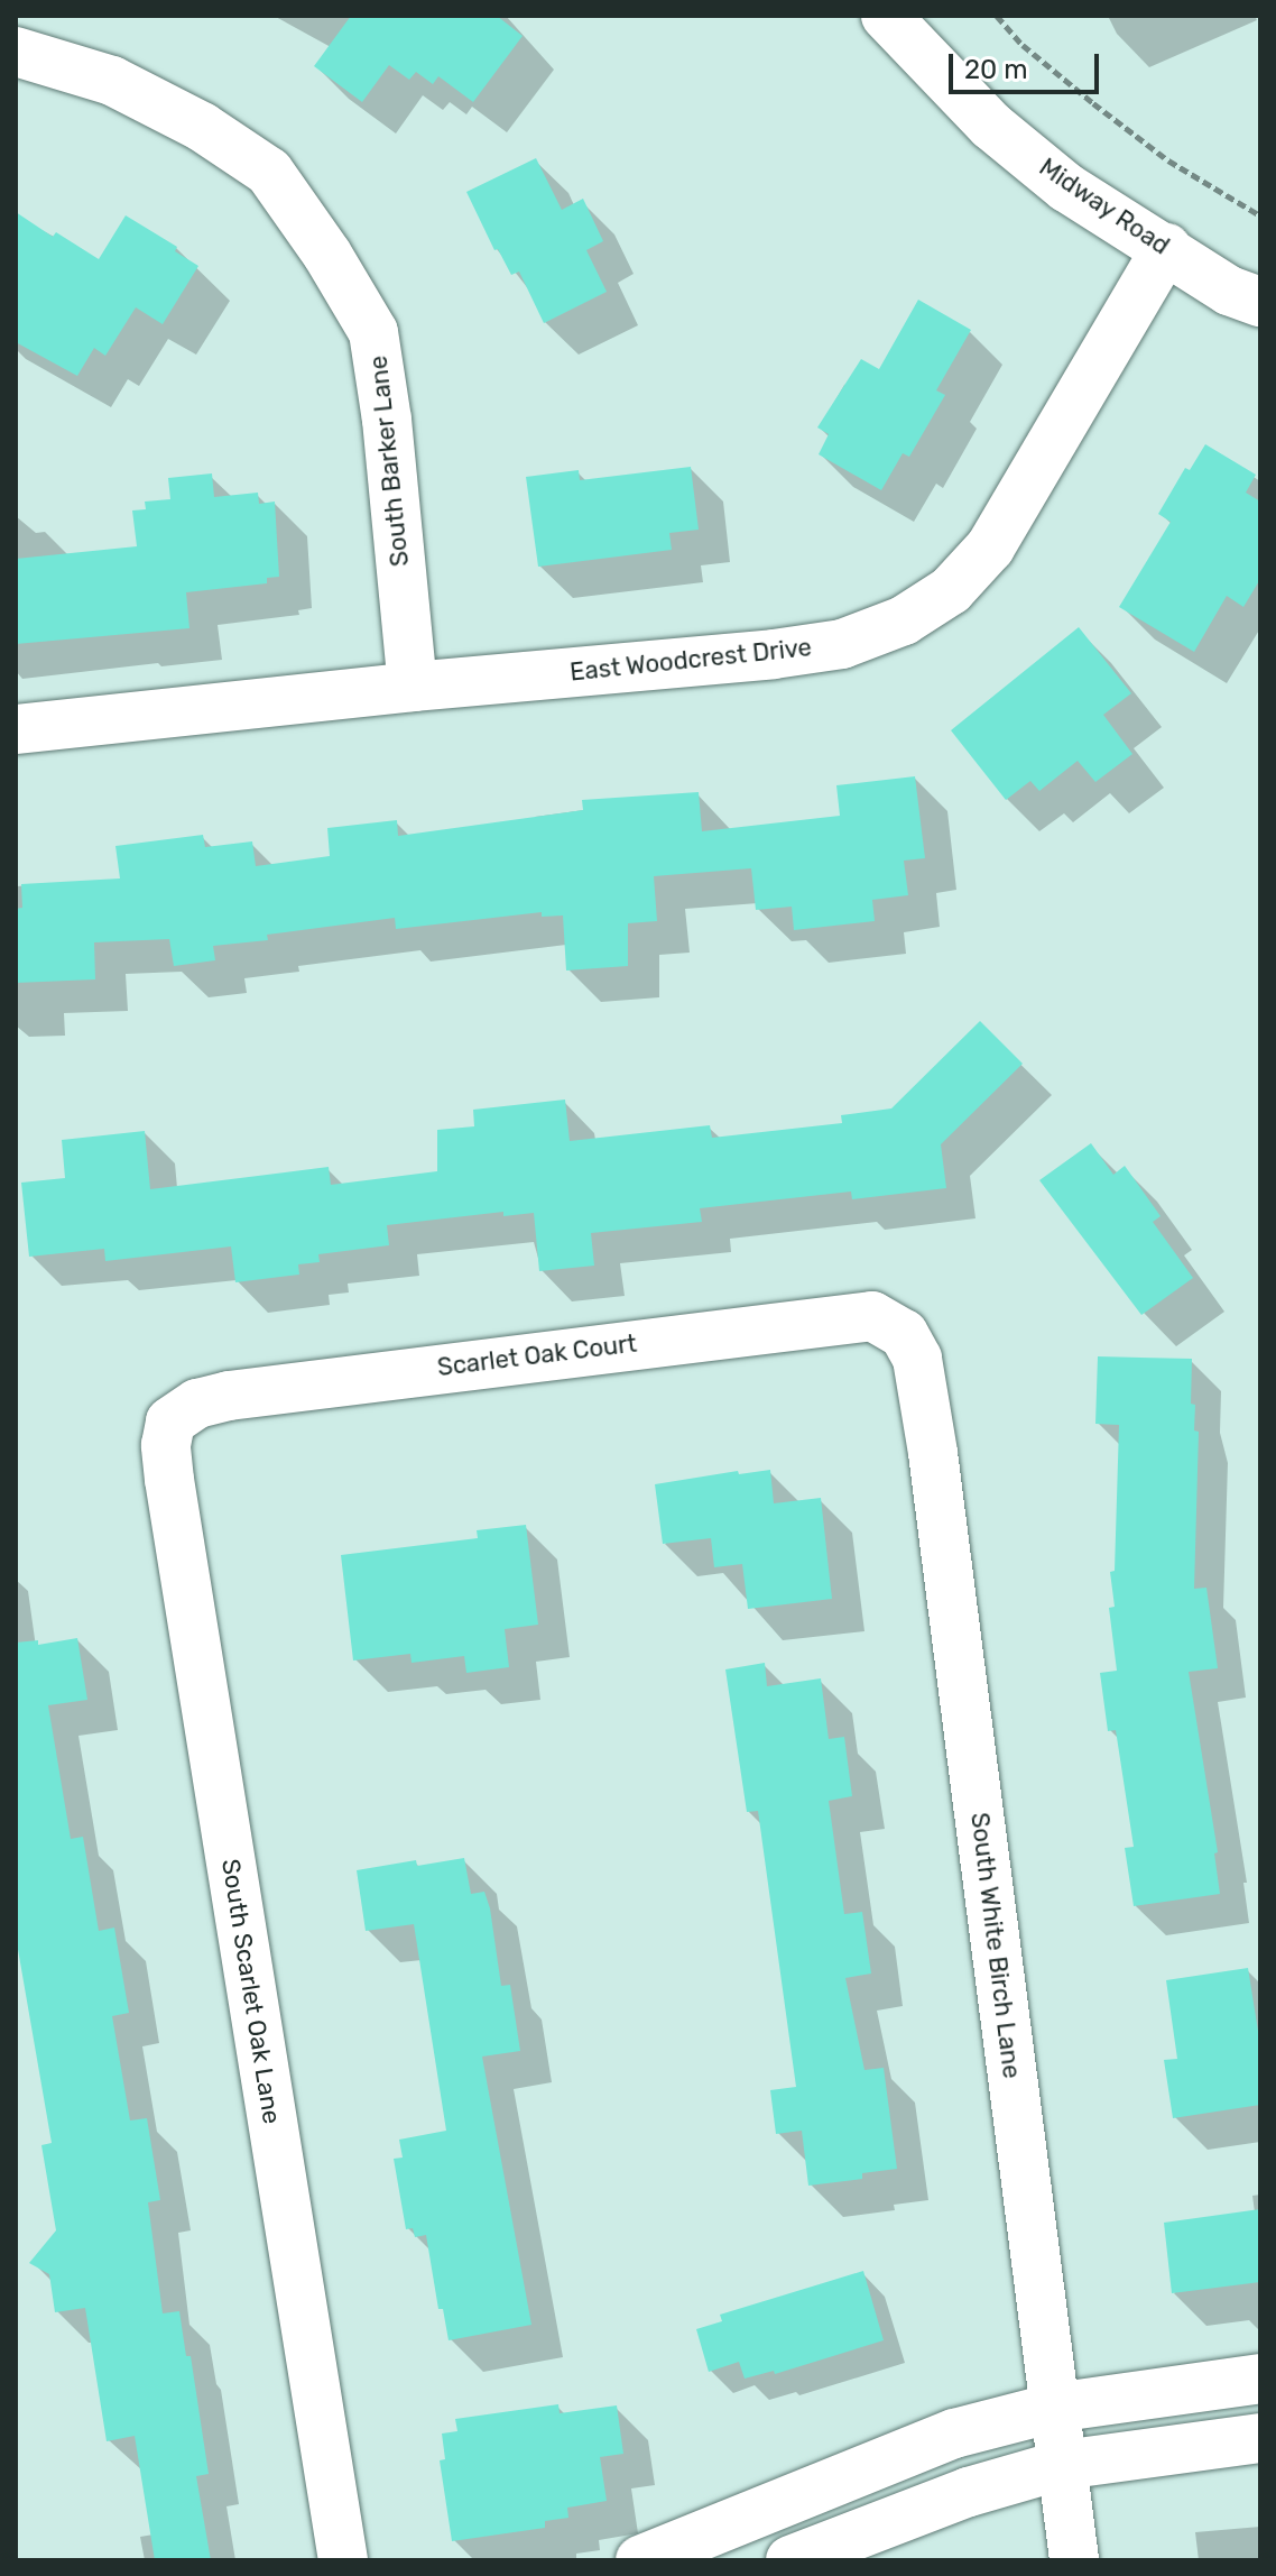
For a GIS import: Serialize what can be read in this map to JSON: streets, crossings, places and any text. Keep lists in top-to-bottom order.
{
  "streets": {
    "street": [
      "Midway Road",
      "South Barker Lane",
      "East Woodcrest Drive",
      "Scarlet Oak Court",
      "South White Birch Lane",
      "South Scarlet Oak Lane"
    ]
  },
  "crossings": [
    ["Midway Road", "East Woodcrest Drive"],
    ["South Barker Lane", "East Woodcrest Drive"],
    ["Scarlet Oak Court", "South White Birch Lane"],
    ["Scarlet Oak Court", "South Scarlet Oak Lane"]
  ],
  "scale_bar": "20 m"
}
